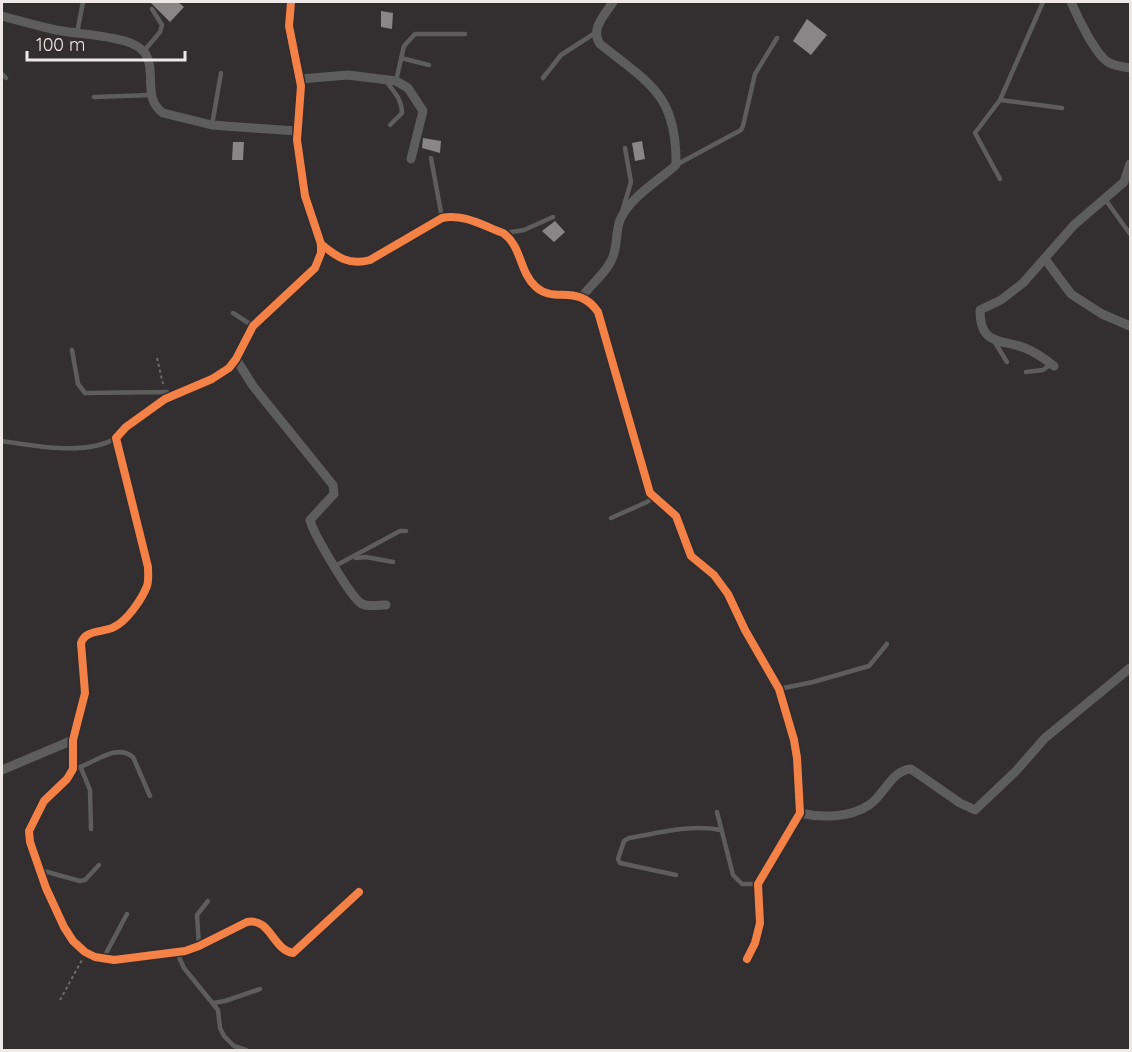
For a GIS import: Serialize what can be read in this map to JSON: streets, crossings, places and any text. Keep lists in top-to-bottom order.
{
  "scale_bar": "100 m"
}
